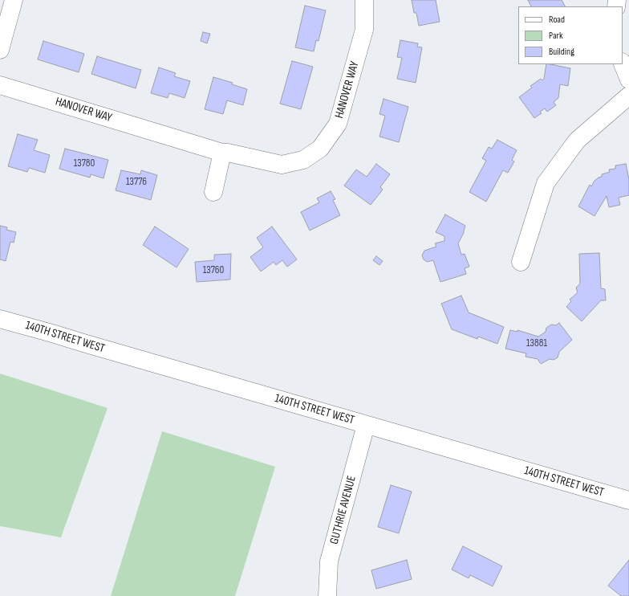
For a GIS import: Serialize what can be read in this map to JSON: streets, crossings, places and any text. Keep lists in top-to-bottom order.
{
  "streets": {
    "street": ["HANOVER WAY", "140TH STREET WEST", "GUTHRIE AVENUE"]
  },
  "crossings": [
    ["140TH STREET WEST", "GUTHRIE AVENUE"]
  ],
  "house_numbers": [
    "13780",
    "13776",
    "13760",
    "13881"
  ],
  "legend": ["Road", "Park", "Building"]
}
